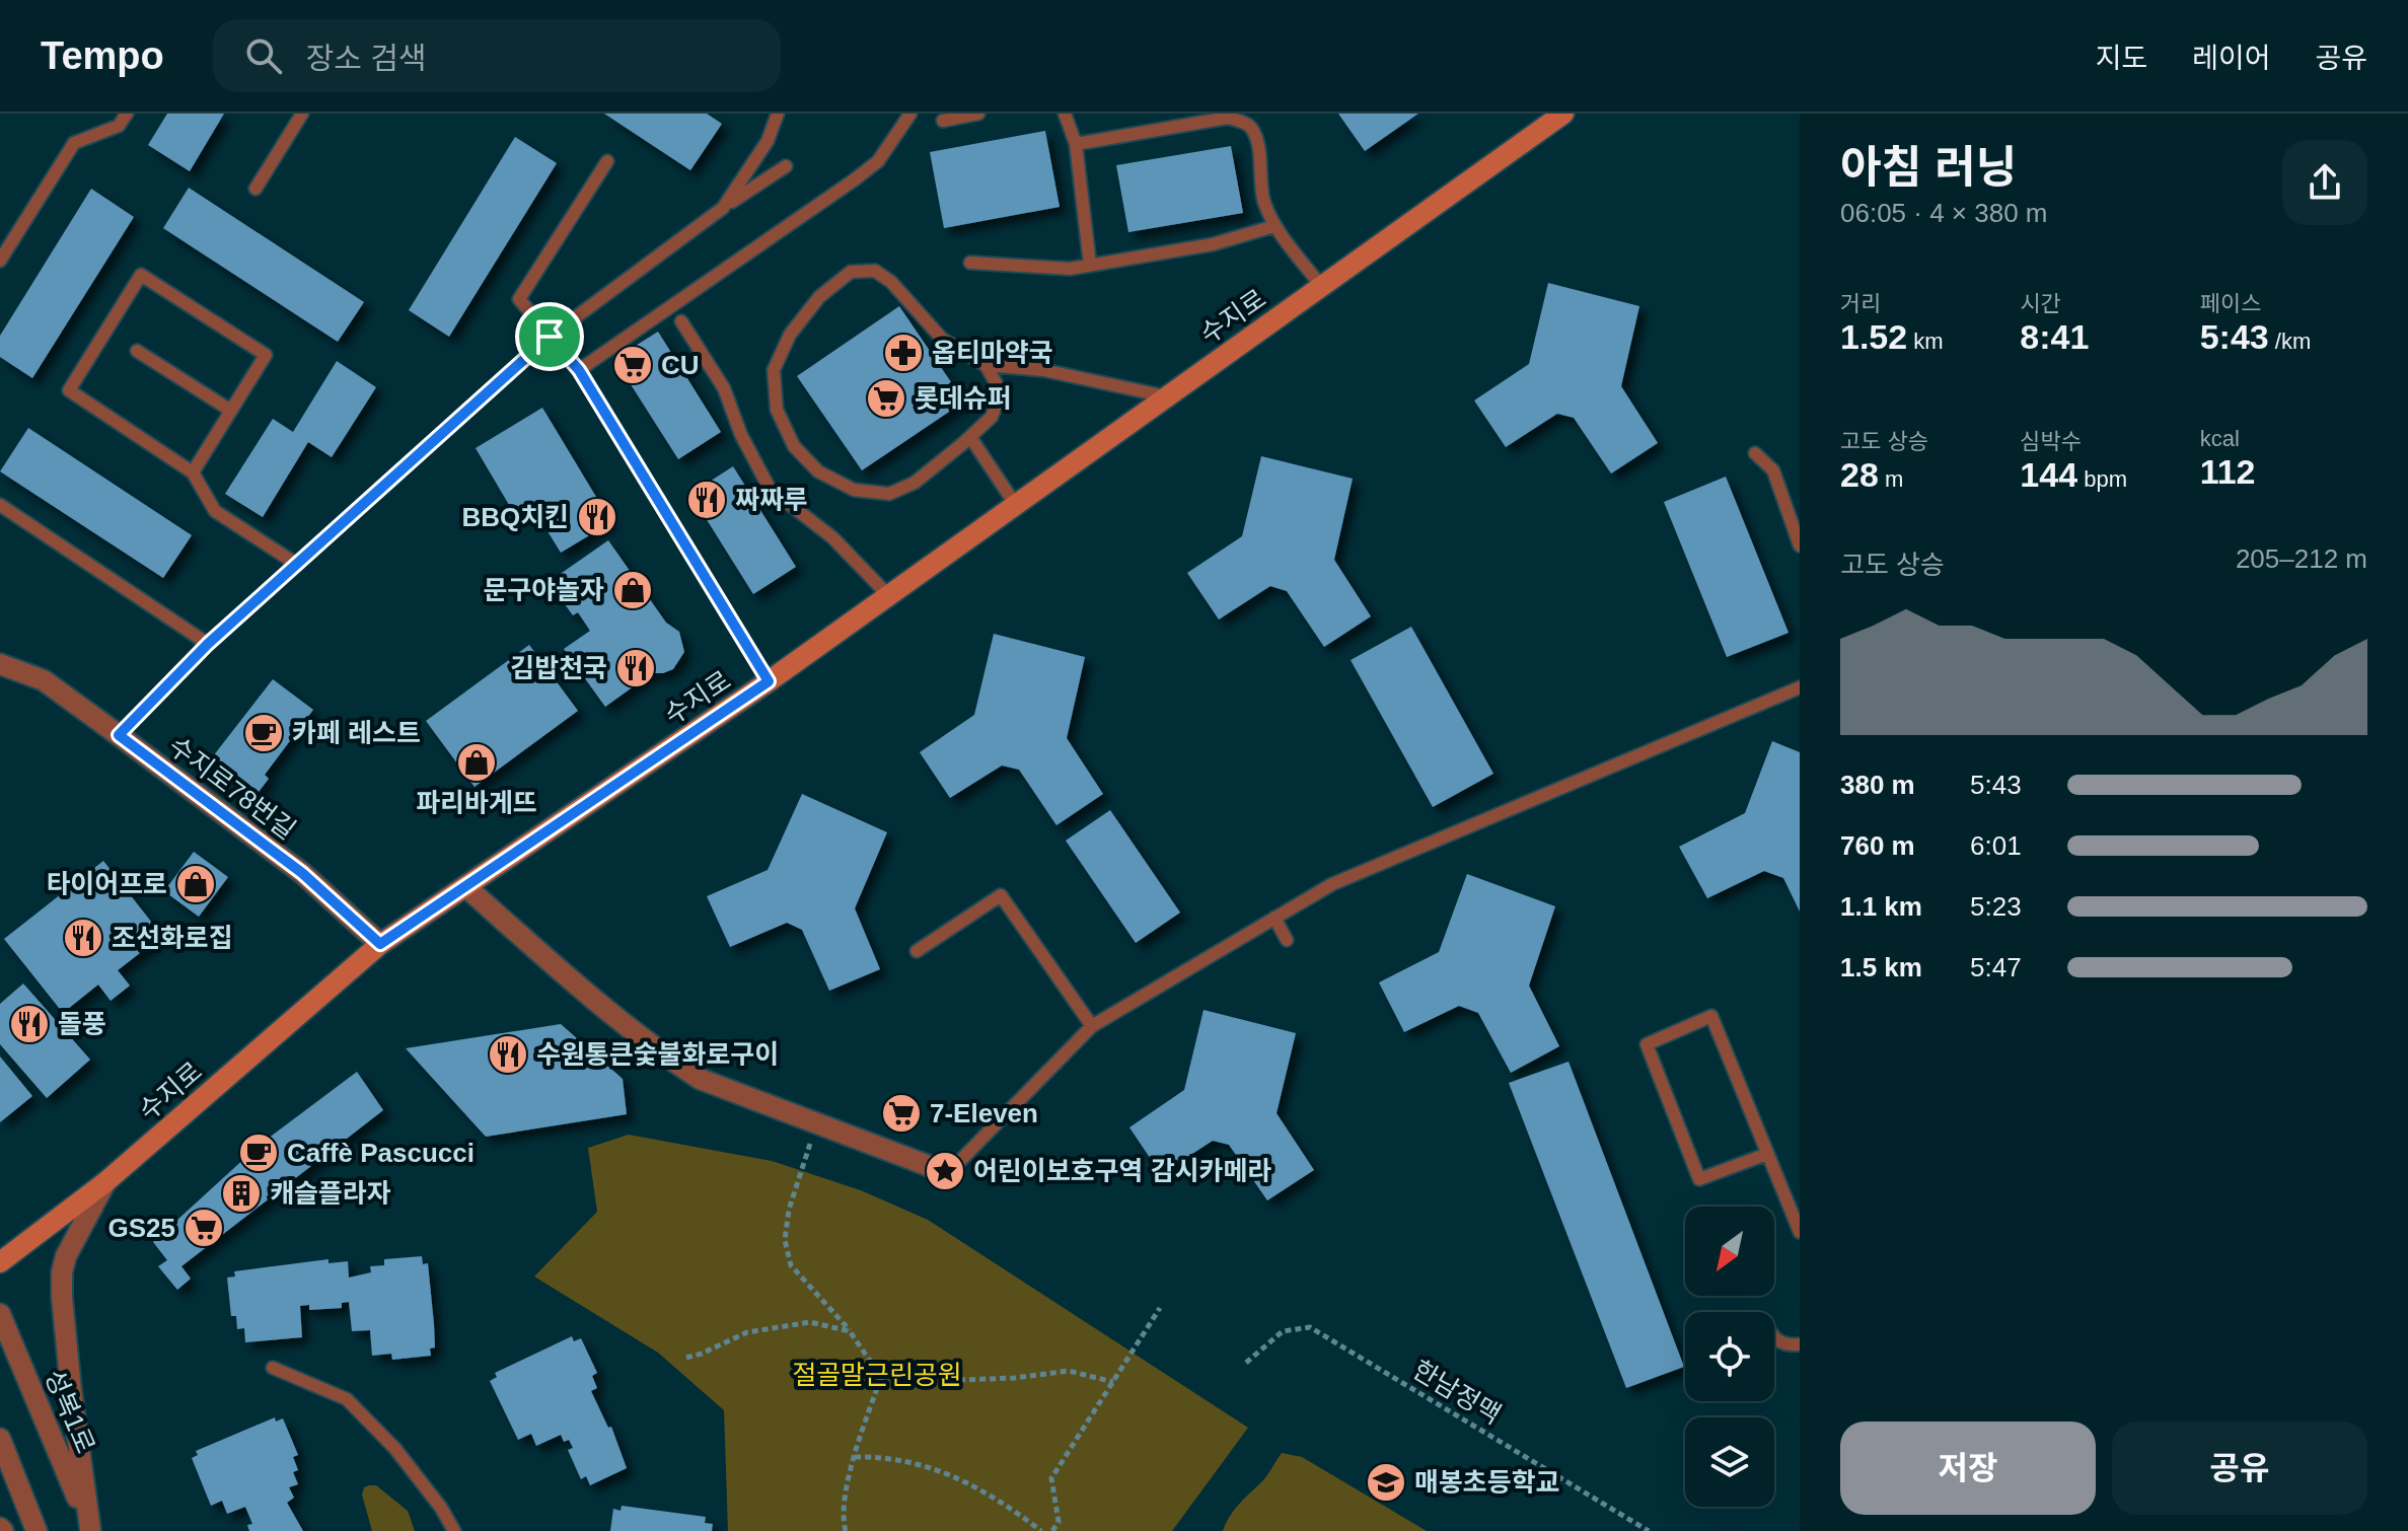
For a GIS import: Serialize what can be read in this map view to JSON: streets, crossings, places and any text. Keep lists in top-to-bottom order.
{
  "streets": {
    "main road": ["수지로"],
    "street": ["수지로78번길", "성복1로"],
    "path": ["한남정맥"]
  },
  "crossings": [
    ["수지로", "수지로78번길"]
  ],
  "parks": ["절골말근린공원"],
  "places": {
    "pharmacy": ["옵티마약국"],
    "supermarket": [
      "CU",
      "롯데슈퍼",
      "7-Eleven",
      "GS25"
    ],
    "restaurant": [
      "짜짜루",
      "BBQ치킨",
      "김밥천국",
      "조선화로집",
      "돌풍",
      "수원통큰숯불화로구이"
    ],
    "shop": ["문구야놀자", "파리바게뜨", "타이어프로"],
    "cafe": ["카페 레스트", "Caffè Pascucci"],
    "place": ["어린이보호구역 감시카메라"],
    "building": ["캐슬플라자"],
    "school or university": ["매봉초등학교"]
  },
  "north": "bottom left",
  "page": {
    "header": "Tempo",
    "search": "장소 검색",
    "nav": ["지도", "레이어", "공유"],
    "heading": ["아침 러닝", "06:05 · 4 × 380 m"],
    "stats": [
      ["거리", "1.52 km"],
      ["시간", "8:41"],
      ["페이스", "5:43 /km"],
      ["고도 상승", "28 m"],
      ["심박수", "144 bpm"],
      ["kcal", "112"]
    ],
    "chart": ["고도 상승", "205–212 m"],
    "list": [
      {
        "name": "380 m",
        "note": "5:43"
      },
      {
        "name": "760 m",
        "note": "6:01"
      },
      {
        "name": "1.1 km",
        "note": "5:23"
      },
      {
        "name": "1.5 km",
        "note": "5:47"
      }
    ],
    "buttons": ["저장", "공유"]
  }
}
